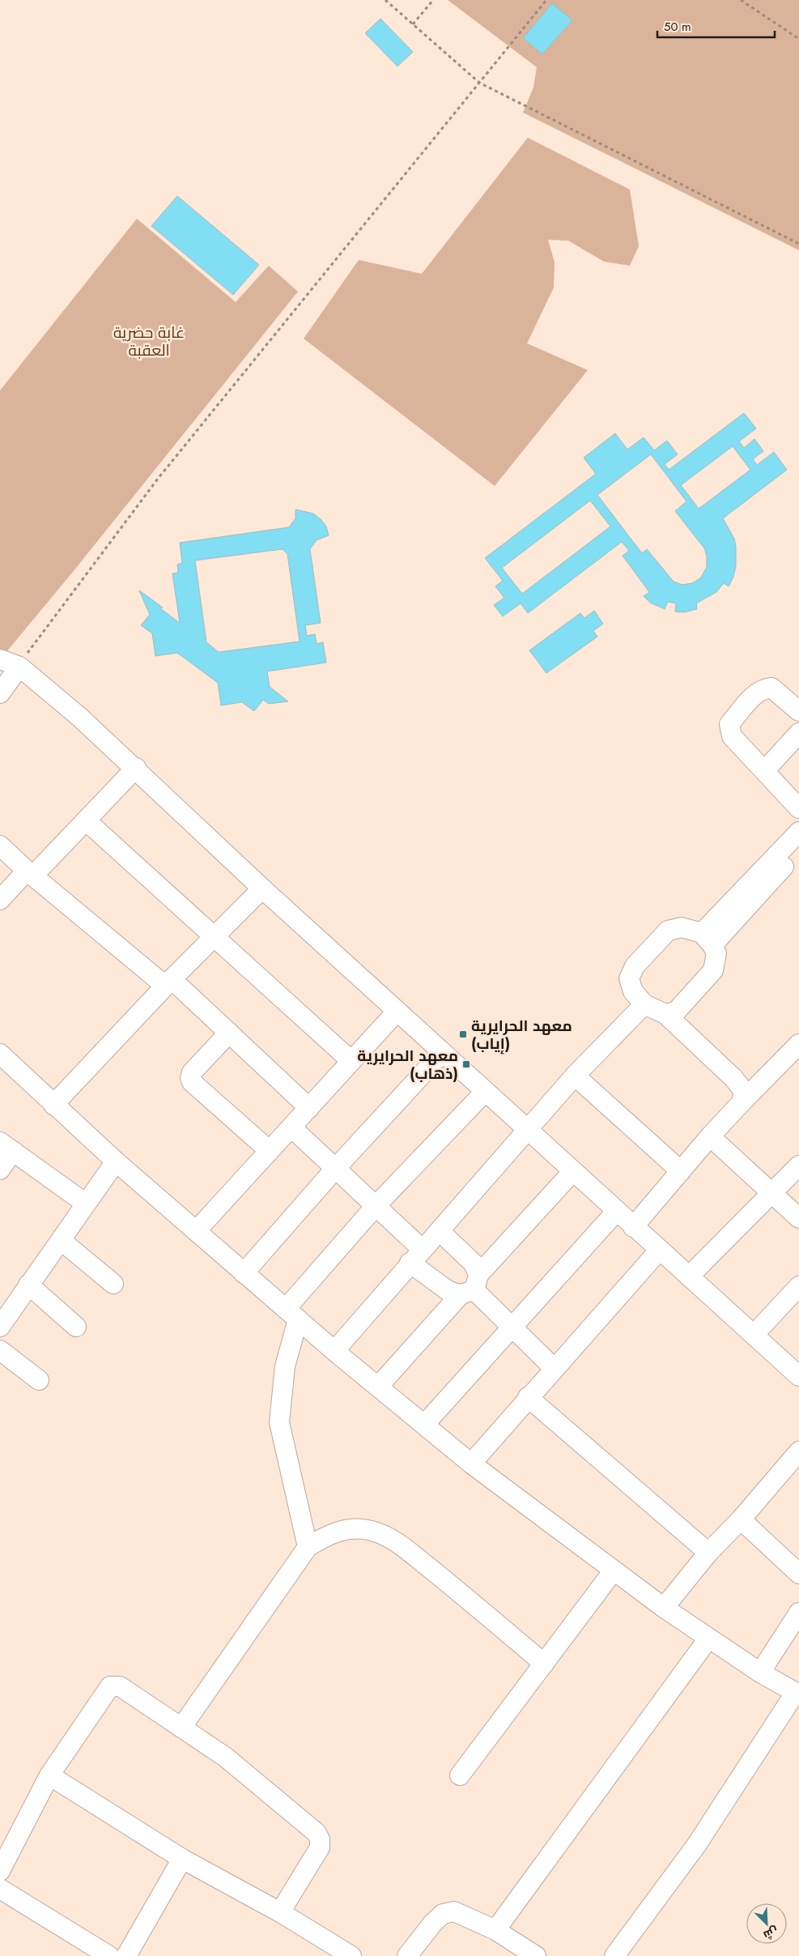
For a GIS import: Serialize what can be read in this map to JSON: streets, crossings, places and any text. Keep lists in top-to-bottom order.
{
  "parks": ["غابة حضرية العقبة"],
  "places": {
    "transit": ["معهد الحرايرية (إياب)", "معهد الحرايرية (ذهاب)"]
  },
  "scale_bar": "50 m",
  "north": "bottom right"
}
